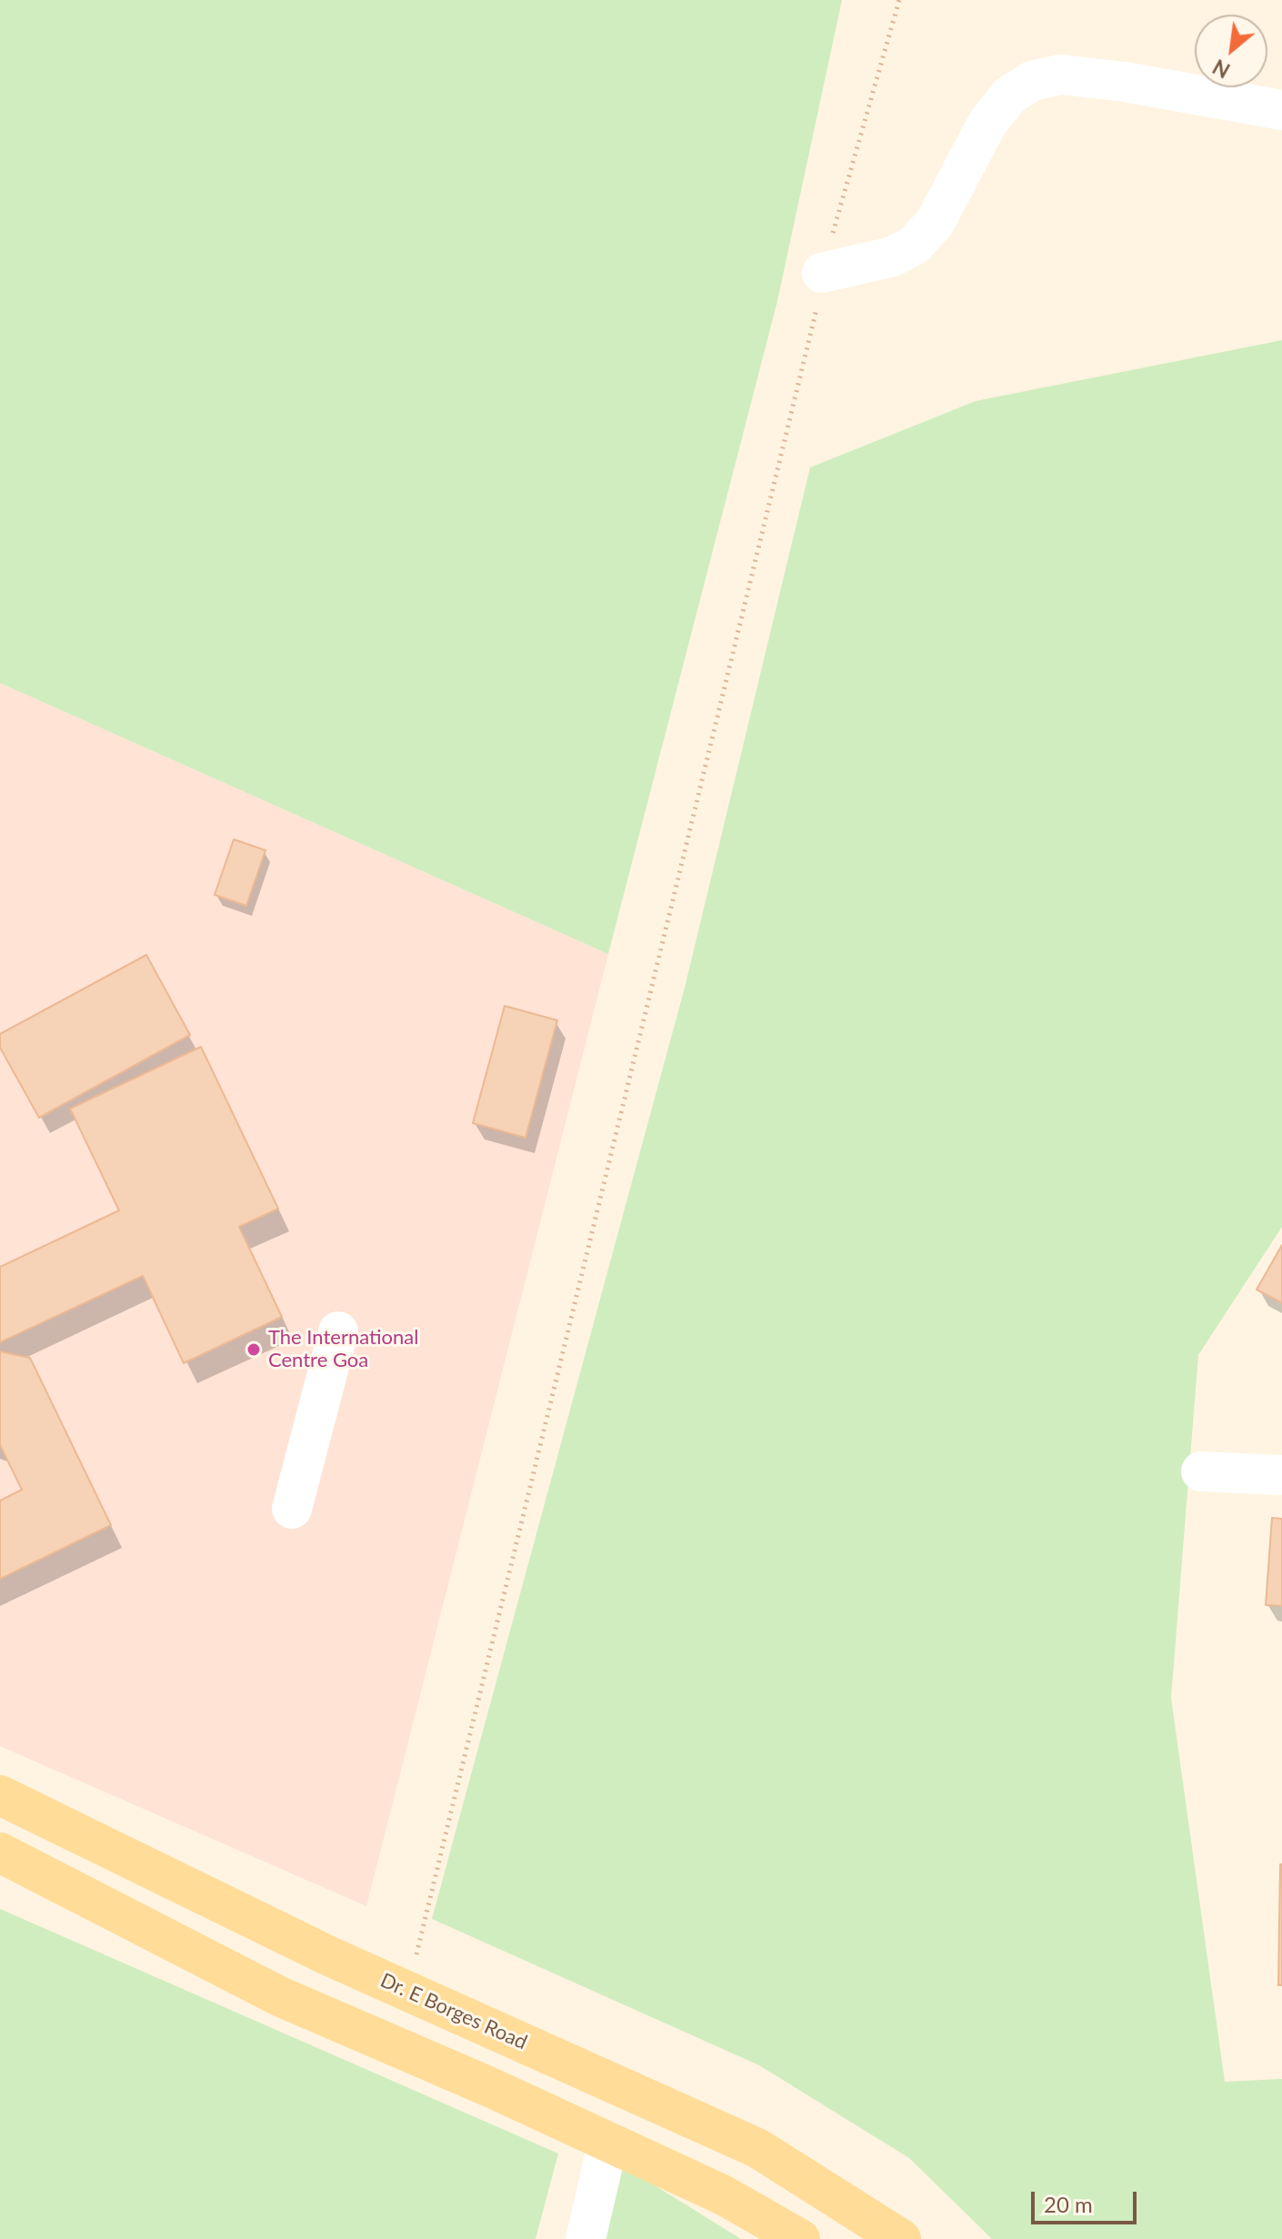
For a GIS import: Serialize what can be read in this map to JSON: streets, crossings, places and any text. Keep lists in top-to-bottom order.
{
  "streets": {
    "main road": ["Dr. E Borges Road"]
  },
  "places": ["The International Centre Goa"],
  "scale_bar": "20 m",
  "north": "bottom left"
}
